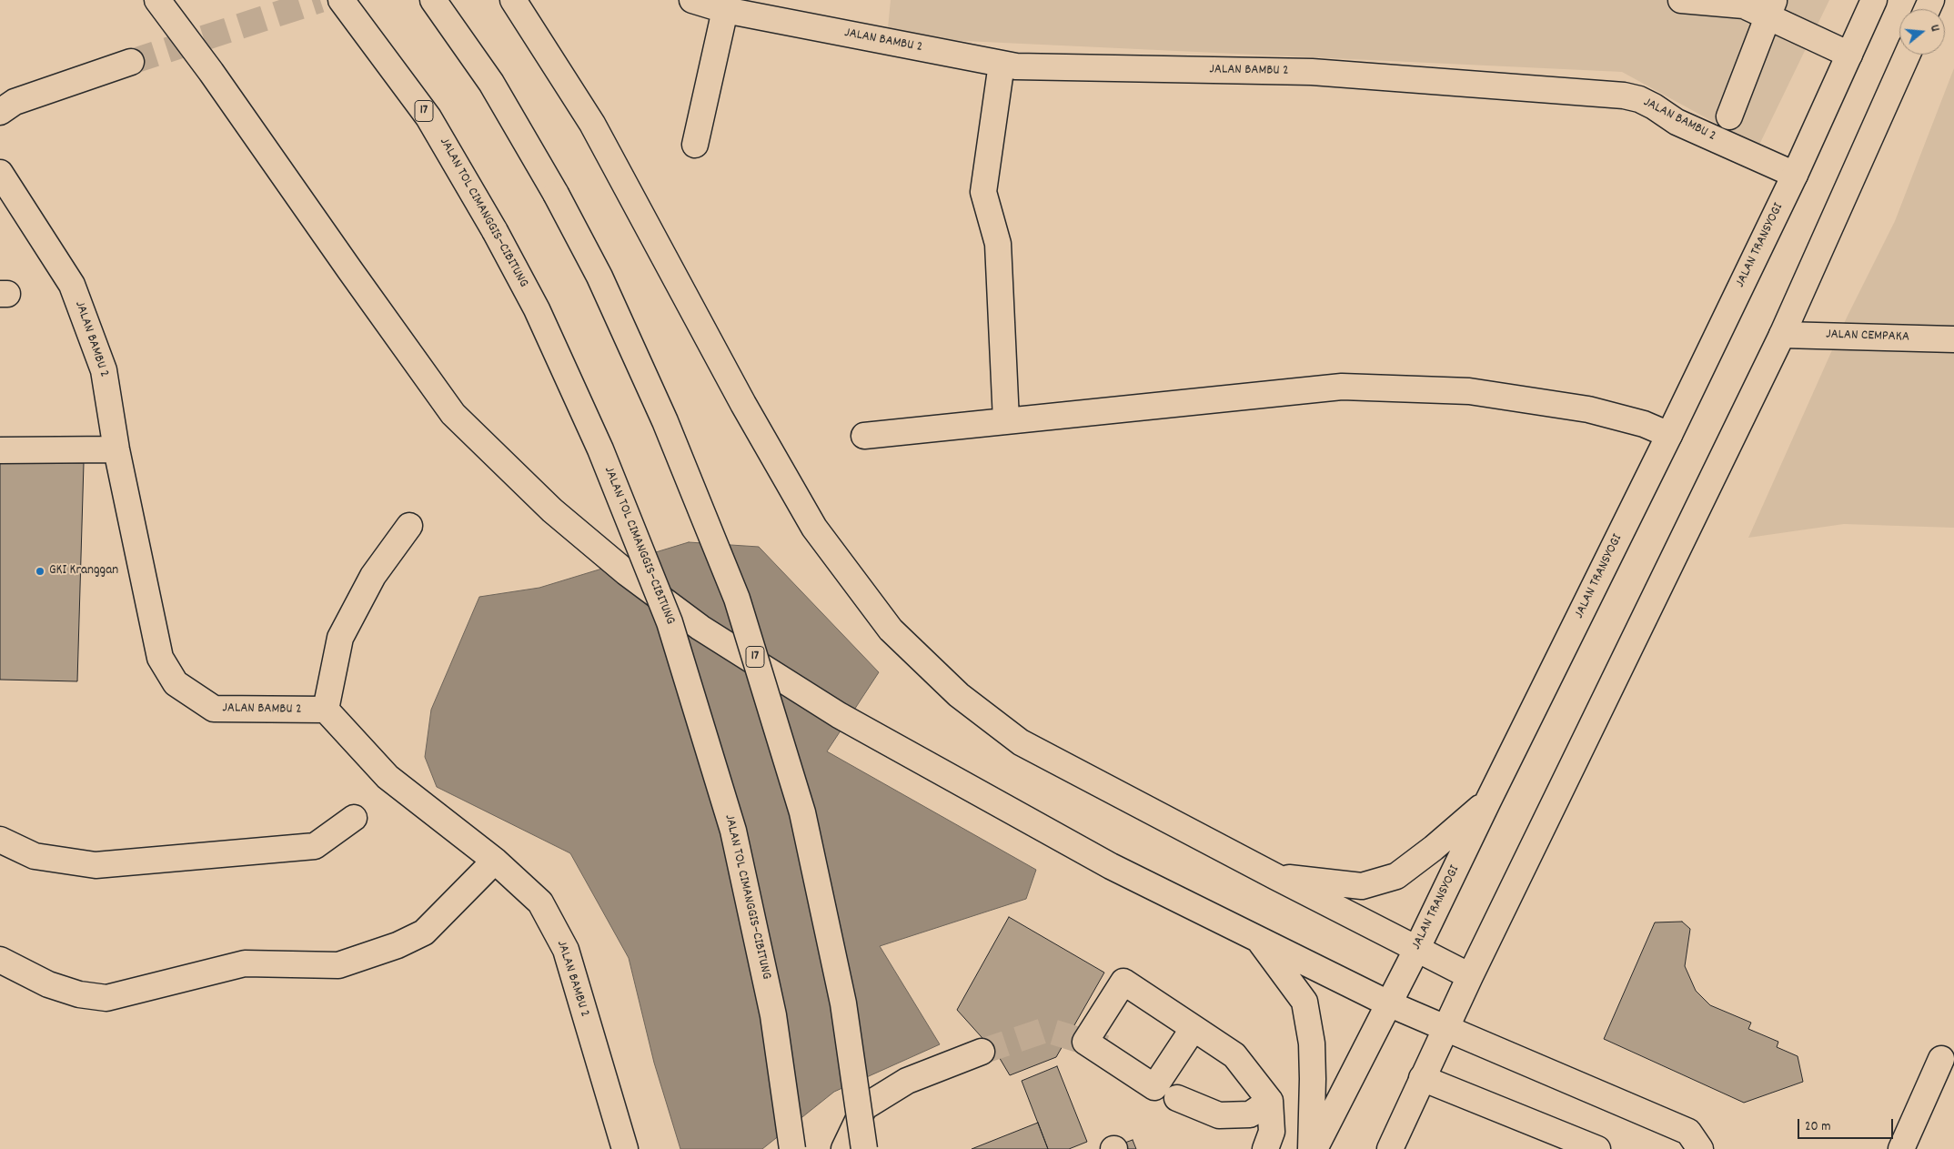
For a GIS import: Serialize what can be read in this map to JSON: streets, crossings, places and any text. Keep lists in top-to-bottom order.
{
  "streets": {
    "main road": [
      "JALAN BAMBU 2",
      "17",
      "JALAN TOL CIMANGGIS–CIBITUNG",
      "JALAN TRANSYOGI",
      "JALAN CEMPAKA"
    ]
  },
  "crossings": [
    ["JALAN BAMBU 2", "JALAN TRANSYOGI"]
  ],
  "places": ["GKI Kranggan"],
  "scale_bar": "20 m",
  "north": "right"
}
